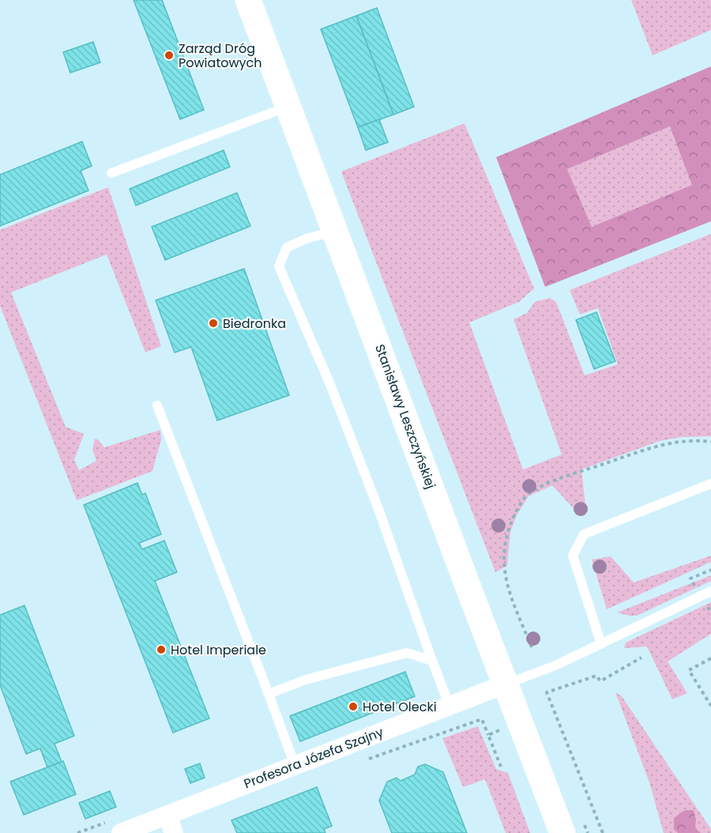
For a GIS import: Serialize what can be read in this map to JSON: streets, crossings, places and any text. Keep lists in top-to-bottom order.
{
  "streets": {
    "street": ["Stanisławy Leszczyńskiej", "Profesora Józefa Szajny"]
  },
  "crossings": [
    ["Stanisławy Leszczyńskiej", "Profesora Józefa Szajny"]
  ],
  "places": [
    "Zarząd Dróg Powiatowych",
    "Biedronka",
    "Hotel Imperiale",
    "Hotel Olecki"
  ]
}
